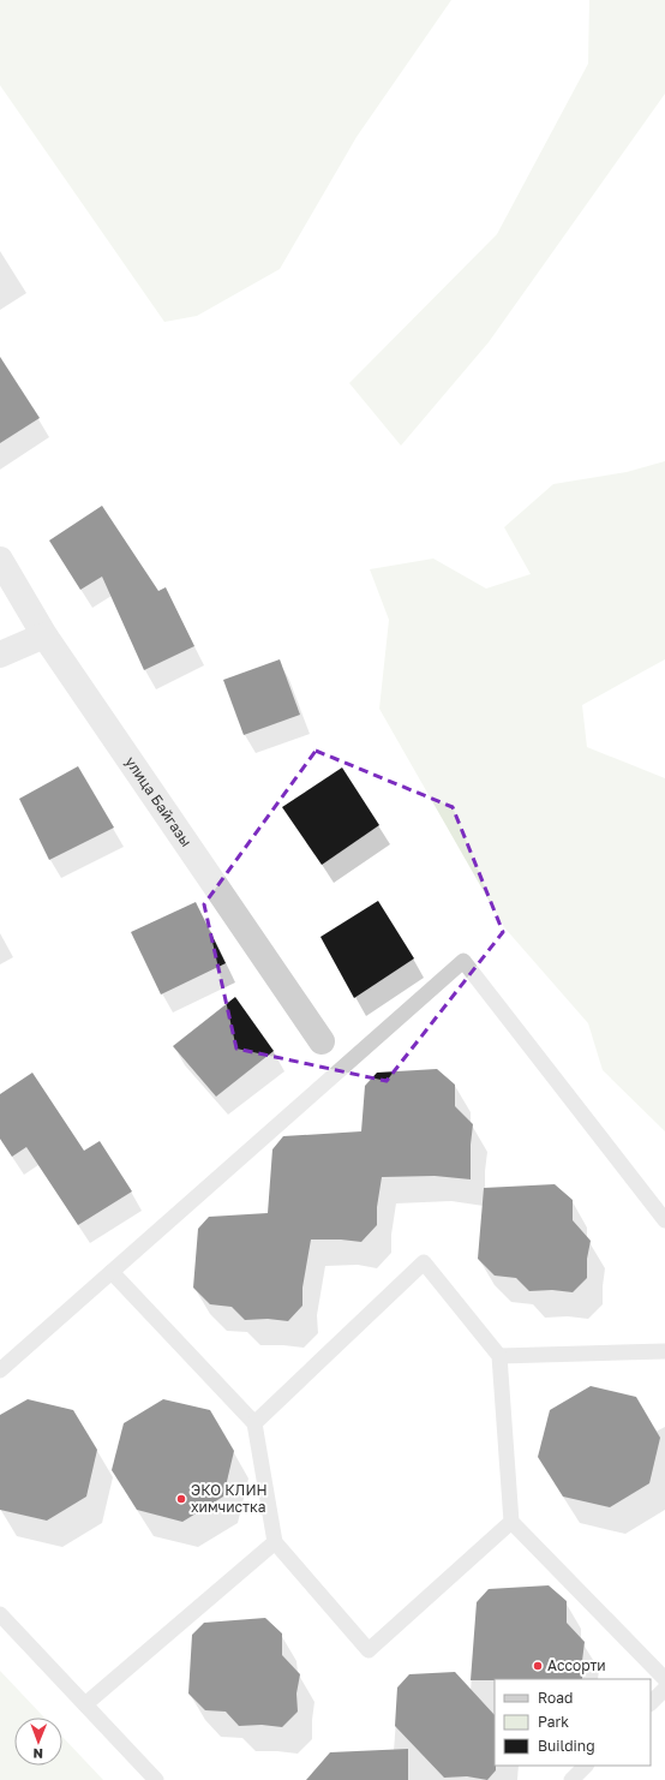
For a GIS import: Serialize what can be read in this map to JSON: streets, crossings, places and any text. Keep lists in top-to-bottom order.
{
  "streets": {
    "street": ["улица Байгазы"]
  },
  "places": ["ЭКО КЛИН химчистка", "Ассорти"],
  "legend": ["Road", "Park", "Building"],
  "north": "bottom"
}
